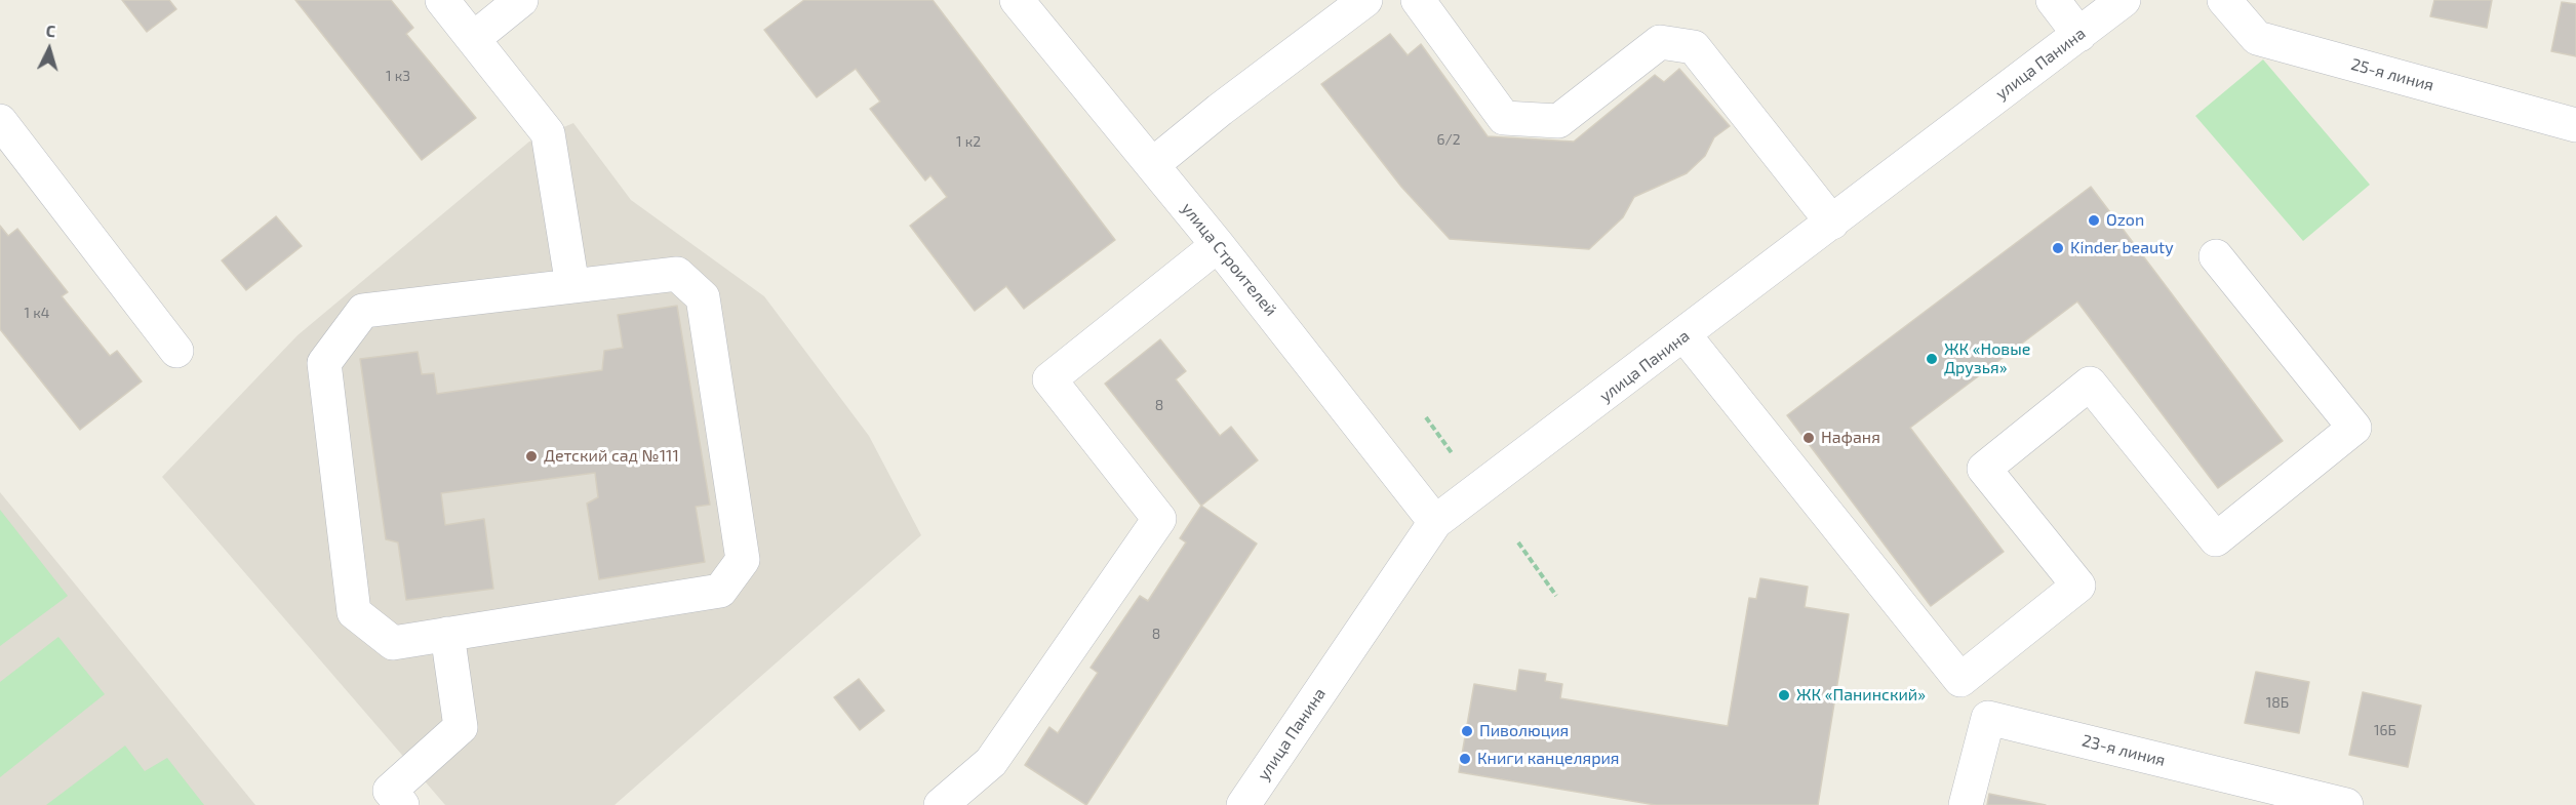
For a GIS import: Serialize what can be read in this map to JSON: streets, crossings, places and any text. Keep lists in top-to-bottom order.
{
  "streets": {
    "street": [
      "улица Панина",
      "25-я линия",
      "улица Строителей",
      "23-я линия"
    ]
  },
  "crossings": [
    ["улица Панина", "улица Строителей"]
  ],
  "places": [
    "Ozon",
    "Kinder beauty",
    "ЖК «Новые Друзья»",
    "Нафаня",
    "Детский сад №111",
    "ЖК «Панинский»",
    "Пиволюция",
    "Книги канцелярия"
  ],
  "house_numbers": [
    "1 к3",
    "6/2",
    "1 к2",
    "1 к4",
    "8",
    "8",
    "18Б",
    "16Б"
  ],
  "north": "top"
}
